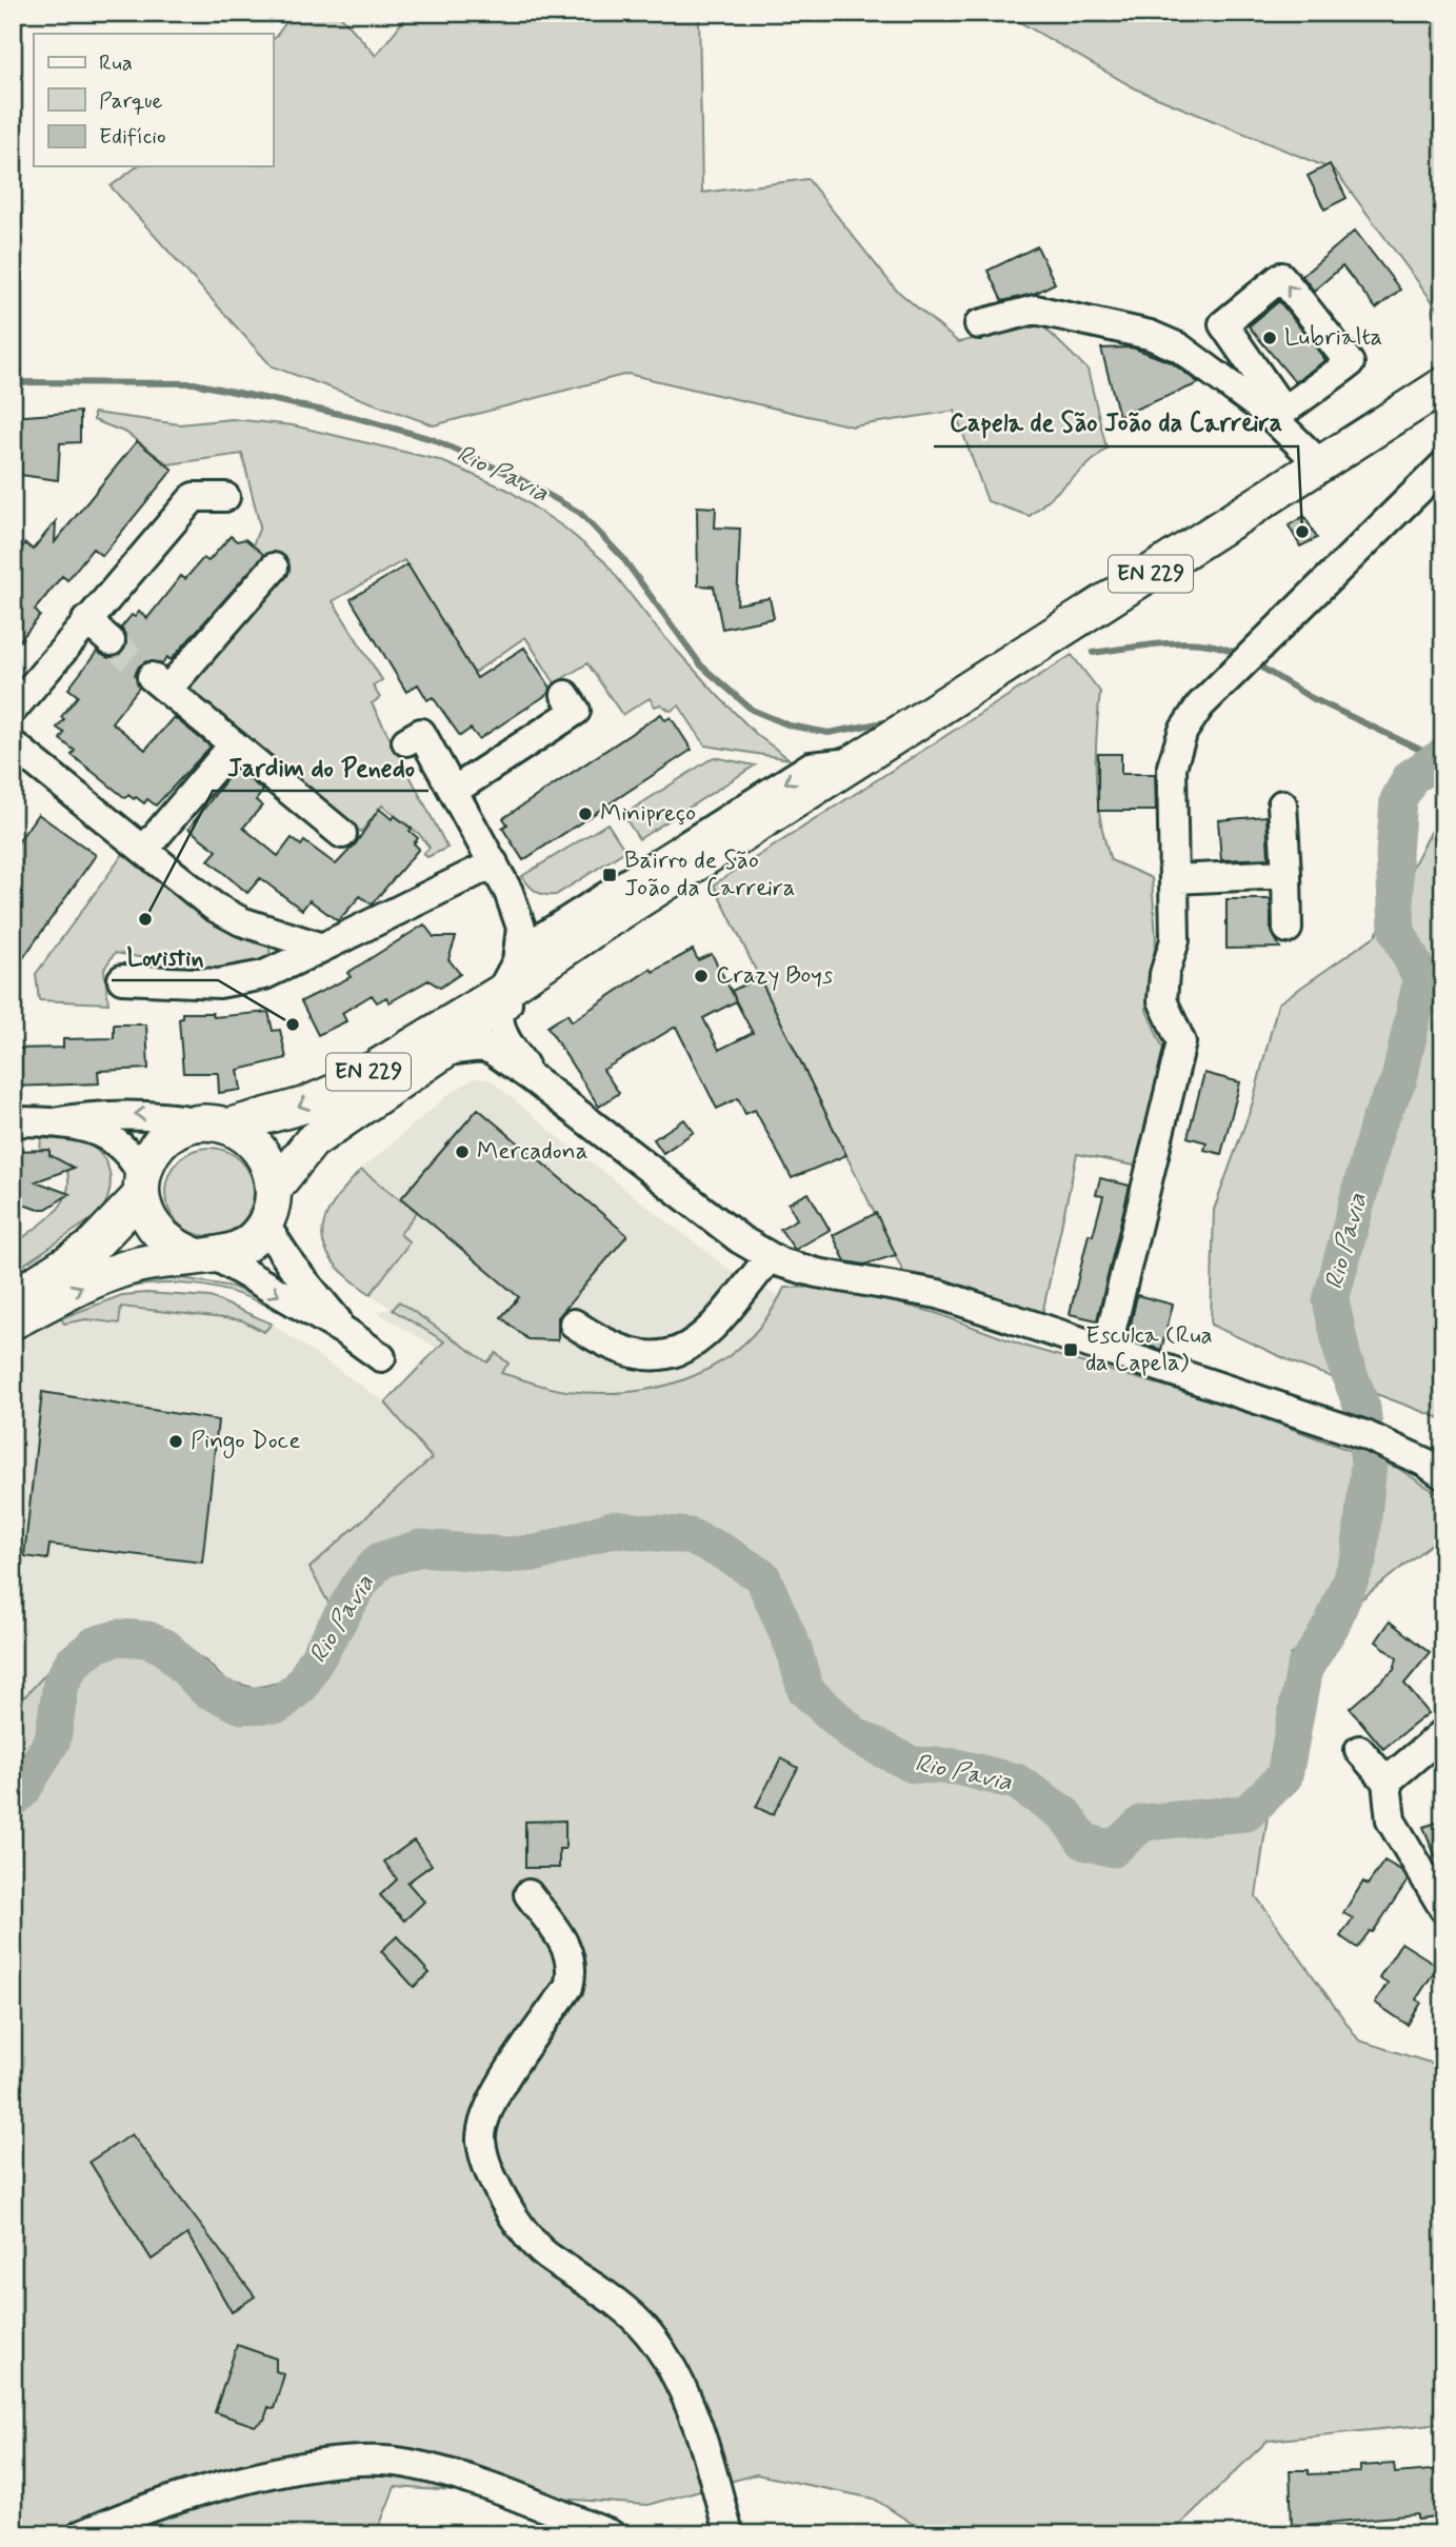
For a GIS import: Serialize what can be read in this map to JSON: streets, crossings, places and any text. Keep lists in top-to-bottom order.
{
  "streets": {
    "main road": ["EN 229"]
  },
  "water": ["Rio Pavia"],
  "places": {
    "other": [
      "Lubrialta",
      "Capela de São João da Carreira",
      "Minipreço",
      "Jardim do Penedo",
      "Crazy Boys",
      "Lovistin",
      "Mercadona",
      "Pingo Doce"
    ],
    "transit": ["Bairro de São João da Carreira", "Esculca (Rua da Capela)"]
  },
  "legend": ["Rua", "Parque", "Edifício"]
}
